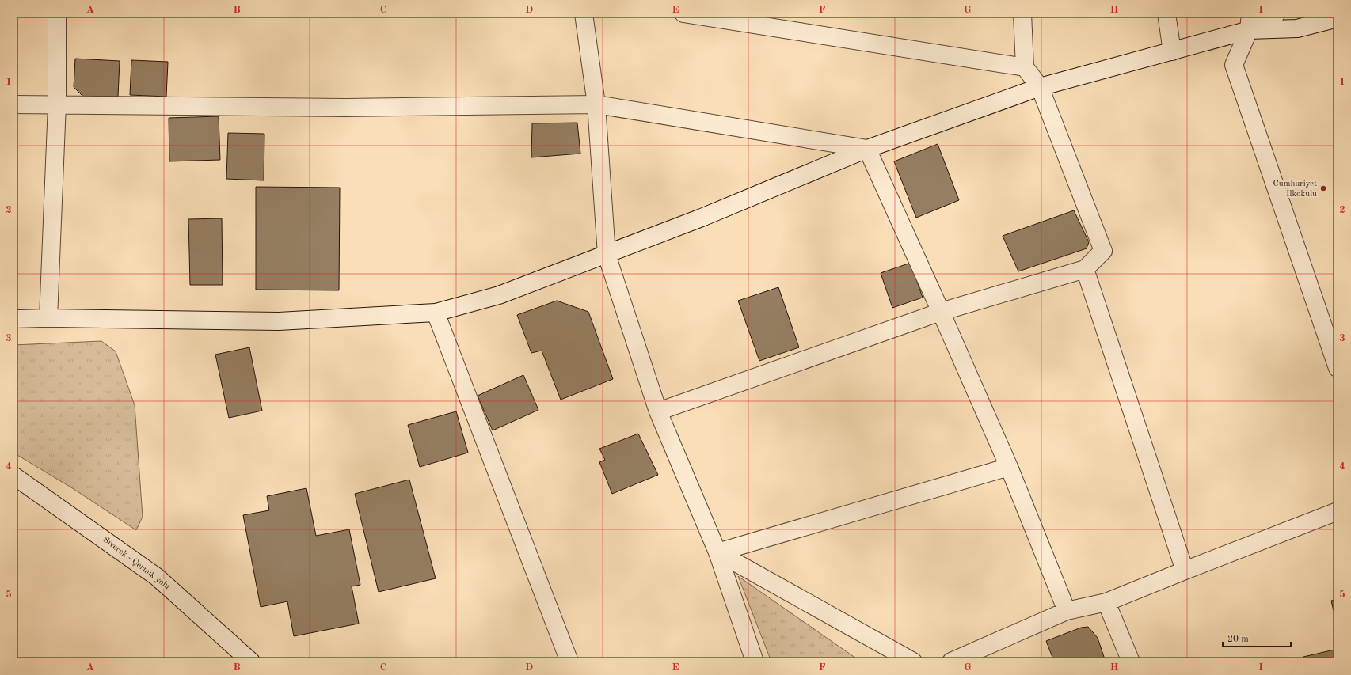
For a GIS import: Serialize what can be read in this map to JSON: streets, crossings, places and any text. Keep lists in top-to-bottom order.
{
  "streets": {
    "street": ["Siverek - Çermik yolu"]
  },
  "places": ["Cumhuriyet İlkokulu"],
  "scale_bar": "20 m",
  "grid": {
    "columns": [
      "A",
      "B",
      "C",
      "D",
      "E",
      "F",
      "G",
      "H",
      "I"
    ],
    "rows": [
      "1",
      "2",
      "3",
      "4",
      "5"
    ]
  }
}
